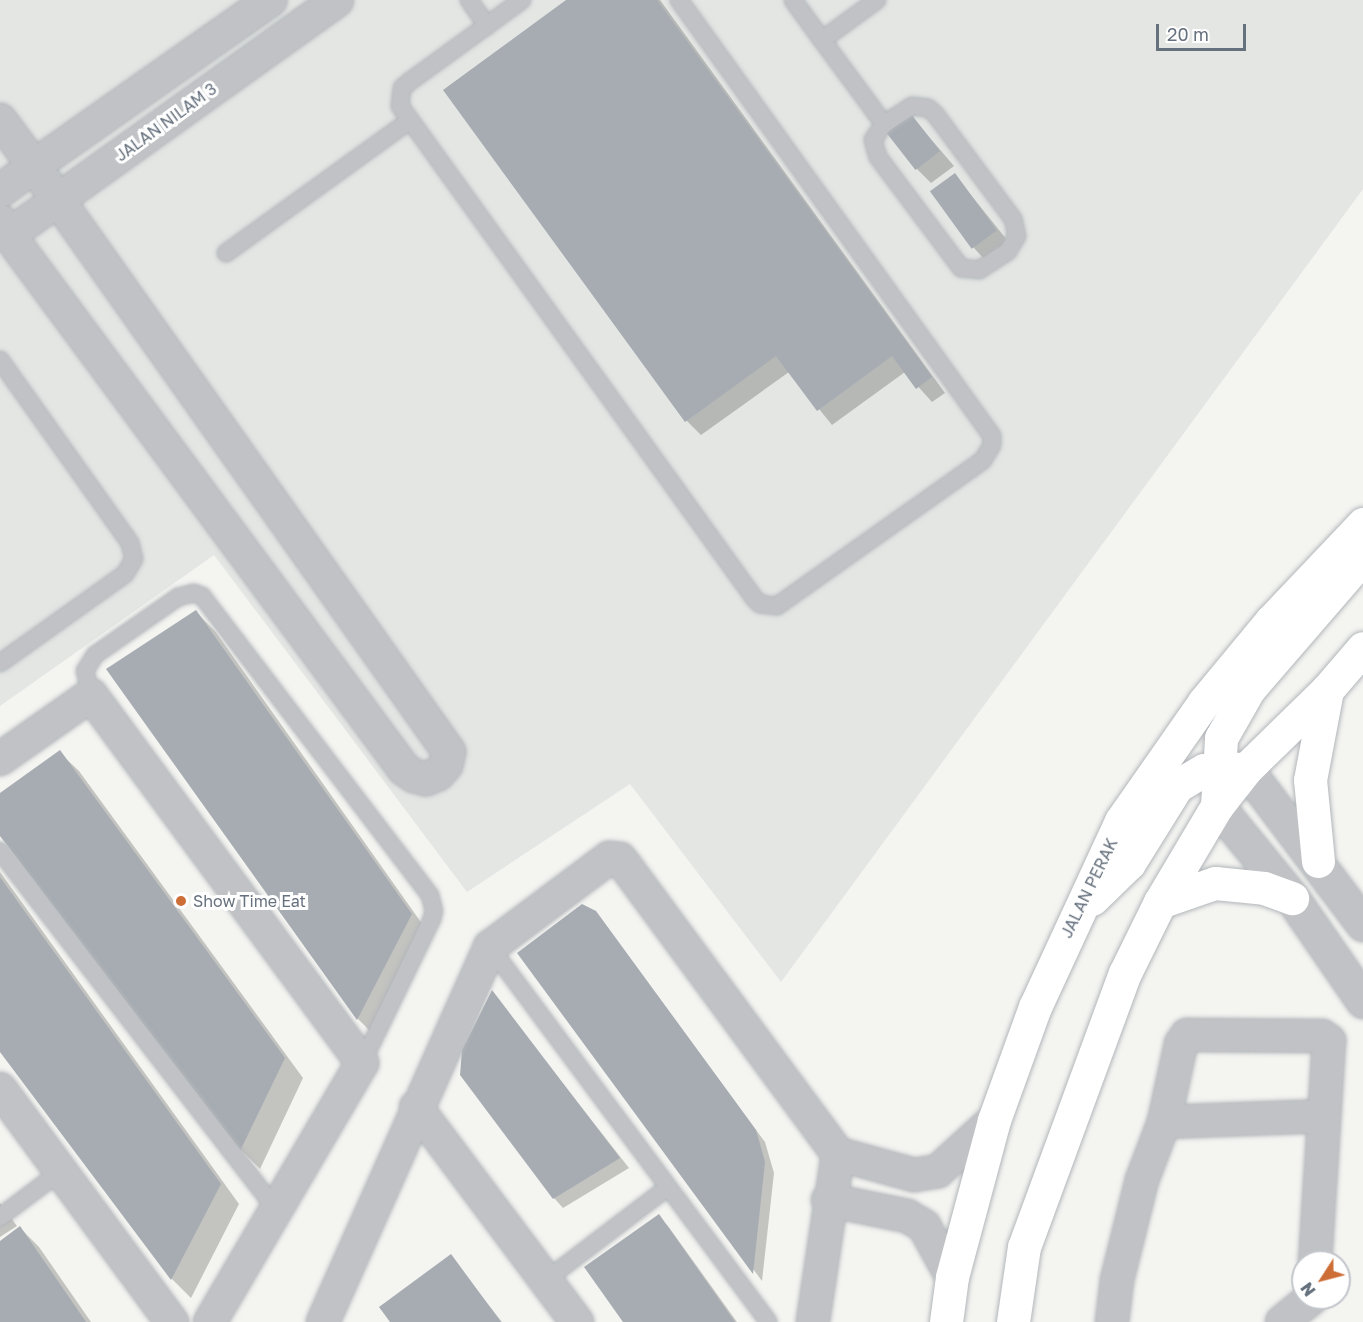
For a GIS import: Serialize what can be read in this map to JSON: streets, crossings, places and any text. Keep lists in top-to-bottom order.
{
  "streets": {
    "main road": ["JALAN PERAK"],
    "street": ["JALAN NILAM 3"]
  },
  "places": ["Show Time Eat"],
  "scale_bar": "20 m",
  "north": "bottom left"
}
